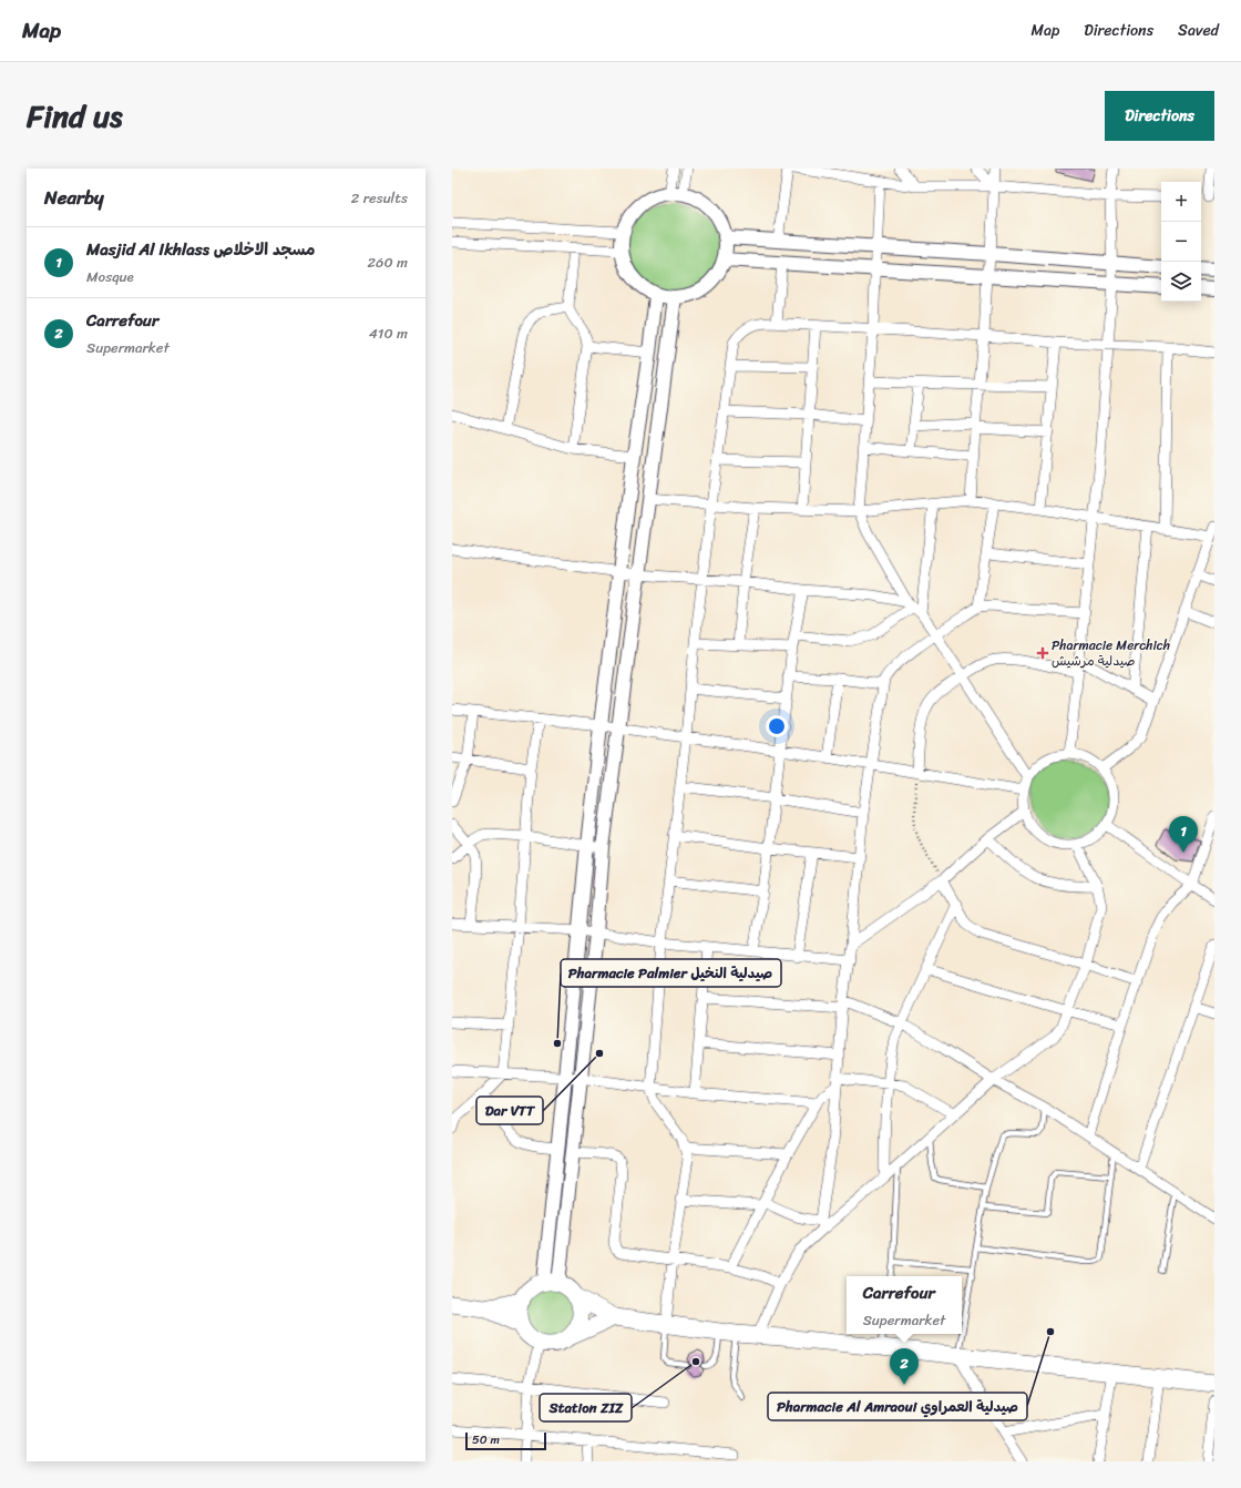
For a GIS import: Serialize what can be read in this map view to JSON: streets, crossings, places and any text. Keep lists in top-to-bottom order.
{
  "places": {
    "health": ["Pharmacie Merchich صيدلية مرشيش"],
    "other": [
      "Pharmacie Palmier صيدلية النخيل",
      "Dar VTT",
      "Pharmacie Al Amraoui صيدلية العمراوي",
      "Station ZIZ"
    ]
  },
  "scale_bar": "50 m",
  "page": {
    "header": "Map",
    "nav": ["Map", "Directions", "Saved"],
    "title": "Find us",
    "buttons": "Directions",
    "heading": ["Nearby", "2 results"],
    "map_buttons": ["+", "−"],
    "list": [
      {
        "mark": "1",
        "name": "Masjid Al Ikhlass مسجد الاخلاص",
        "note": "Mosque",
        "value": "260 m"
      },
      {
        "mark": "2",
        "name": "Carrefour",
        "note": "Supermarket",
        "value": "410 m"
      }
    ],
    "pins": ["1", "2"],
    "popup": ["Carrefour", "Supermarket"],
    "scale": "50 m"
  }
}
